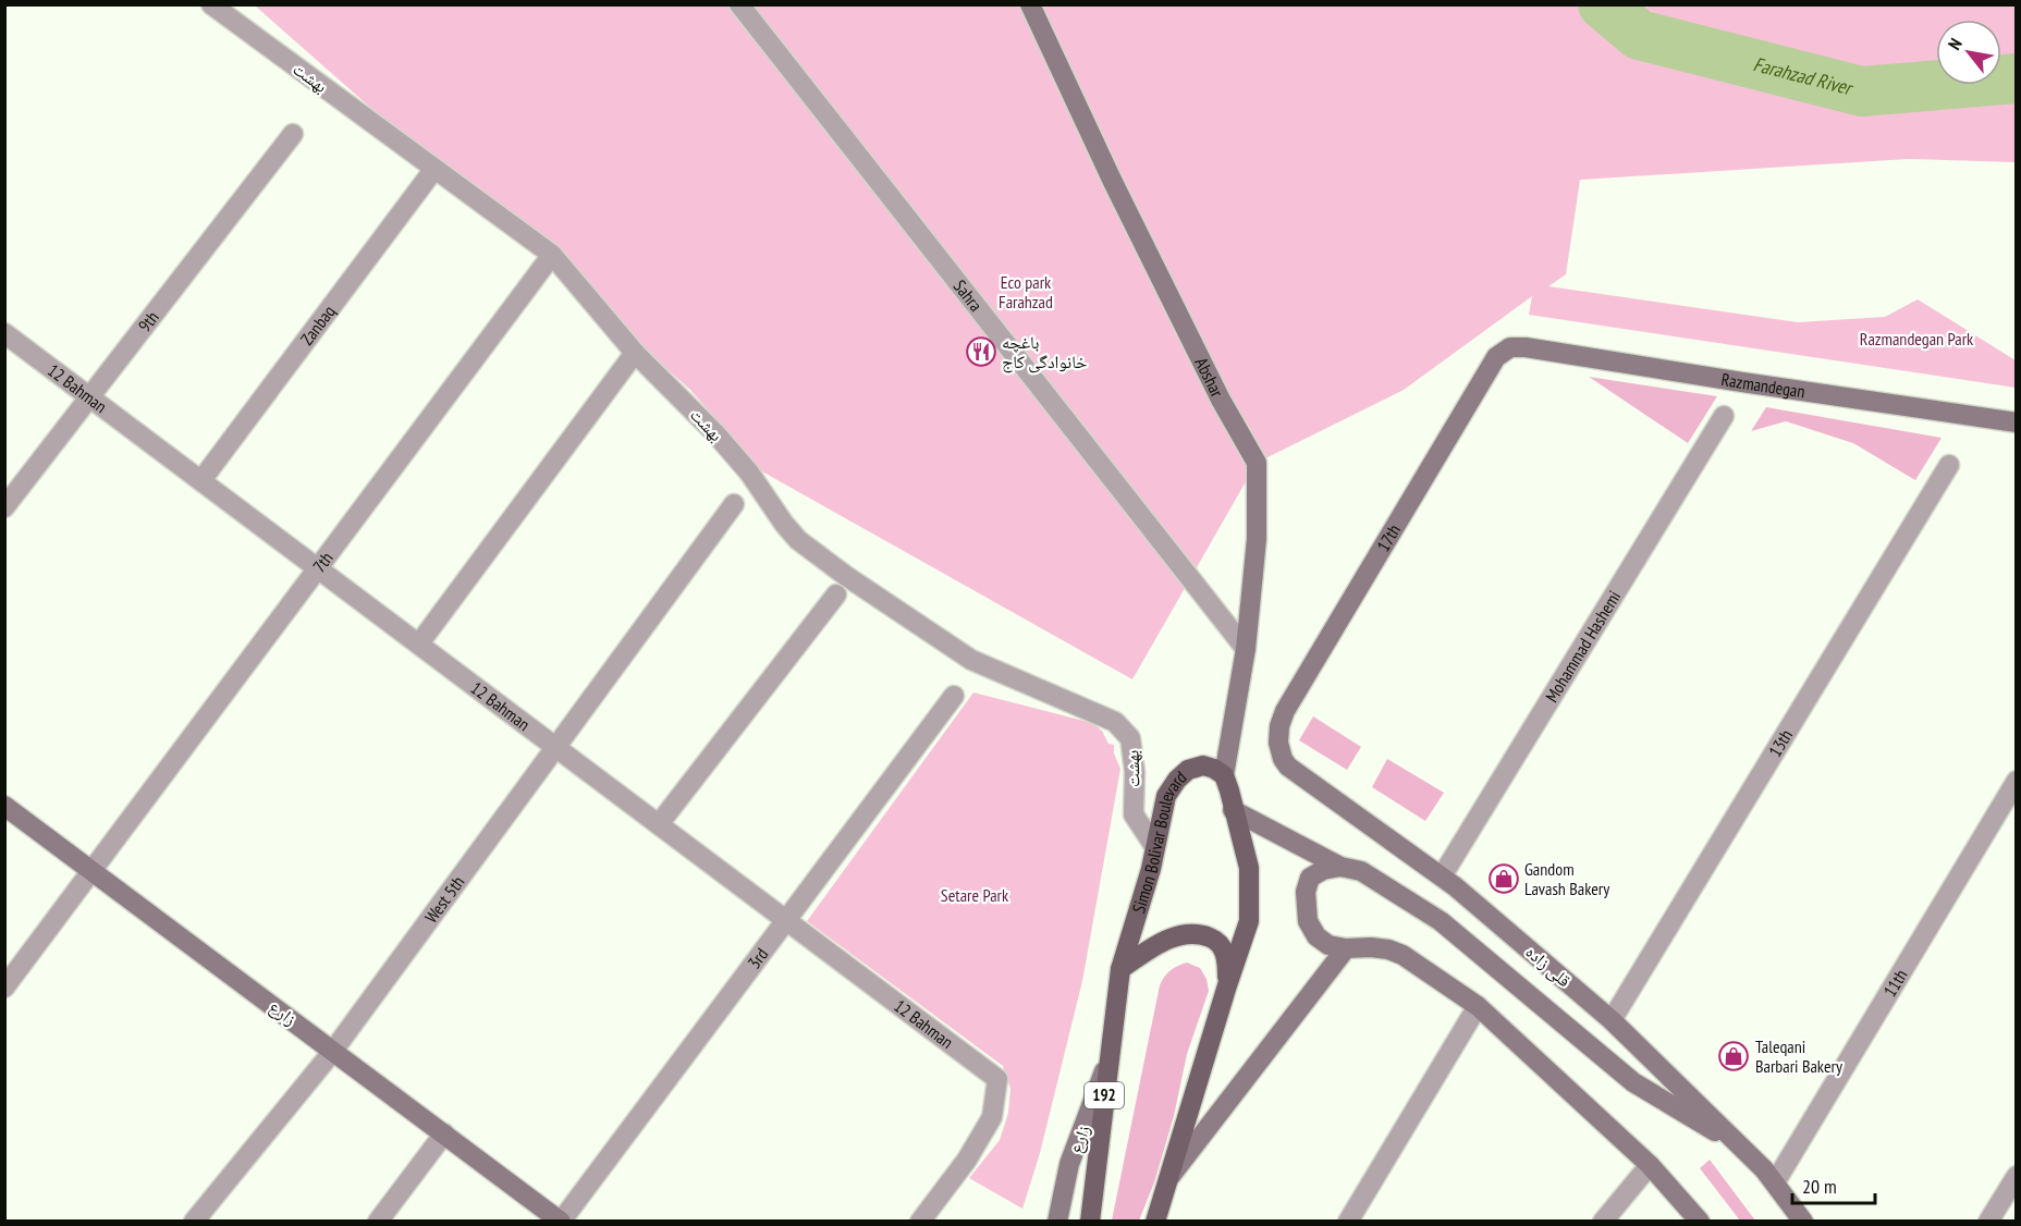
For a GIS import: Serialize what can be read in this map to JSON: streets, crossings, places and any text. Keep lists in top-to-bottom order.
{
  "streets": {
    "main road": ["Simon Bolivar Boulevard", "192"],
    "street": [
      "بهشت",
      "Sahra",
      "9th",
      "Zanbaq",
      "Abshar",
      "Razmandegan",
      "12 Bahman",
      "17th",
      "7th",
      "Mohammad Hashemi",
      "13th",
      "West 5th",
      "3rd",
      "قلی زاده",
      "11th",
      "زارع"
    ]
  },
  "crossings": [
    ["بهشت", "Zanbaq"],
    ["بهشت", "7th"],
    ["بهشت", "Simon Bolivar Boulevard"],
    ["Sahra", "Abshar"],
    ["9th", "12 Bahman"],
    ["Zanbaq", "12 Bahman"],
    ["Abshar", "Simon Bolivar Boulevard"],
    ["Razmandegan", "17th"],
    ["12 Bahman", "7th"],
    ["12 Bahman", "West 5th"],
    ["12 Bahman", "3rd"],
    ["17th", "قلی زاده"],
    ["7th", "زارع"],
    ["Mohammad Hashemi", "قلی زاده"],
    ["13th", "قلی زاده"],
    ["Simon Bolivar Boulevard", "زارع"],
    ["West 5th", "زارع"],
    ["3rd", "زارع"],
    ["قلی زاده", "11th"]
  ],
  "water": ["Farahzad River"],
  "parks": ["Eco park Farahzad", "Razmandegan Park", "Setare Park"],
  "places": {
    "restaurant": ["باغچه خانوادگی کاج"],
    "shop": ["Gandom Lavash Bakery", "Taleqani Barbari Bakery"]
  },
  "scale_bar": "20 m",
  "north": "top left"
}
